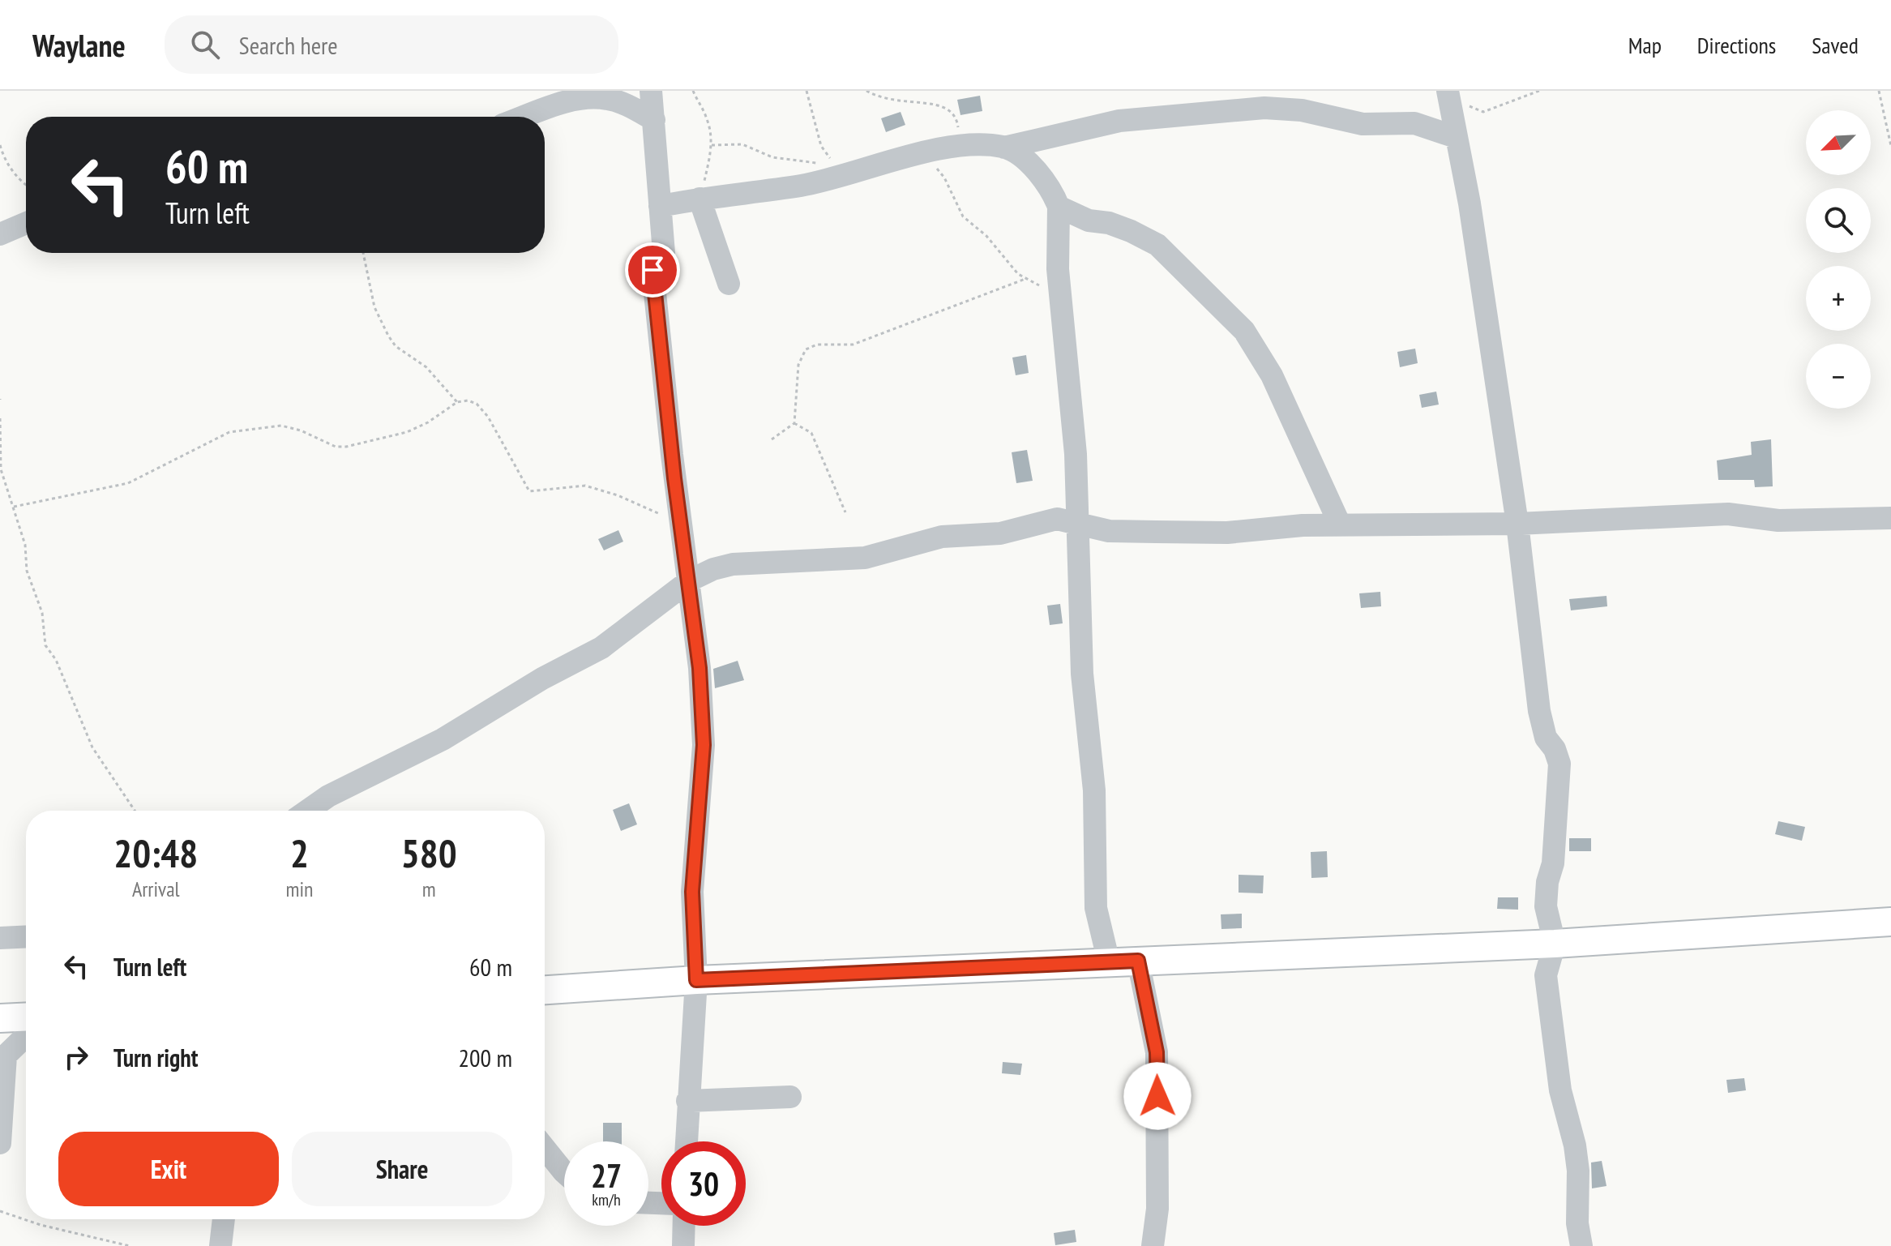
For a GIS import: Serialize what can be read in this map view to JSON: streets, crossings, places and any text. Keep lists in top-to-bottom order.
{
  "north": "bottom left",
  "page": {
    "header": "Waylane",
    "search": "Search here",
    "nav": ["Map", "Directions", "Saved"],
    "map_buttons": ["+", "−"],
    "turn": ["60 m", "Turn left"],
    "eta": [
      "20:48",
      "Arrival",
      "2",
      "min",
      "580",
      "m"
    ],
    "list": [
      {
        "name": "Turn left",
        "value": "60 m"
      },
      {
        "name": "Turn right",
        "value": "200 m"
      }
    ],
    "buttons": ["Exit", "Share"],
    "speed": "27 km/h",
    "limit": "30"
  }
}
